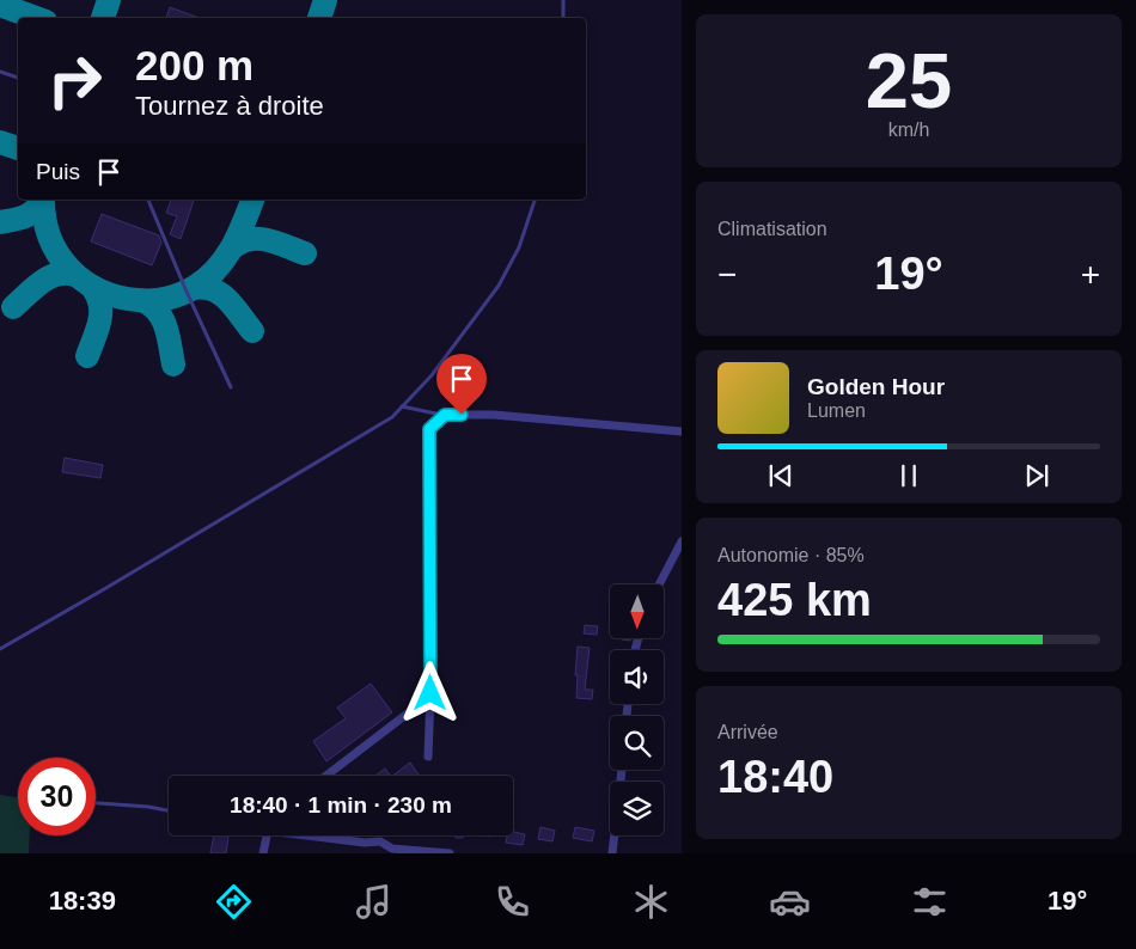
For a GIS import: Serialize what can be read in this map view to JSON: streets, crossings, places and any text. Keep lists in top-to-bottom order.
{
  "north": "bottom",
  "page": {
    "tile": [
      ["25", "km/h"],
      "Climatisation",
      ["Autonomie · 85%", "425 km"],
      ["Arrivée", "18:40"]
    ],
    "turn": ["200 m", "Tournez à droite"],
    "then": "Puis",
    "heat": ["−", "19°", "+"],
    "song": ["Golden Hour", "Lumen"],
    "limit": "30",
    "trip": "18:40 · 1 min · 230 m",
    "tabs": ["18:39", "19°"]
  }
}
